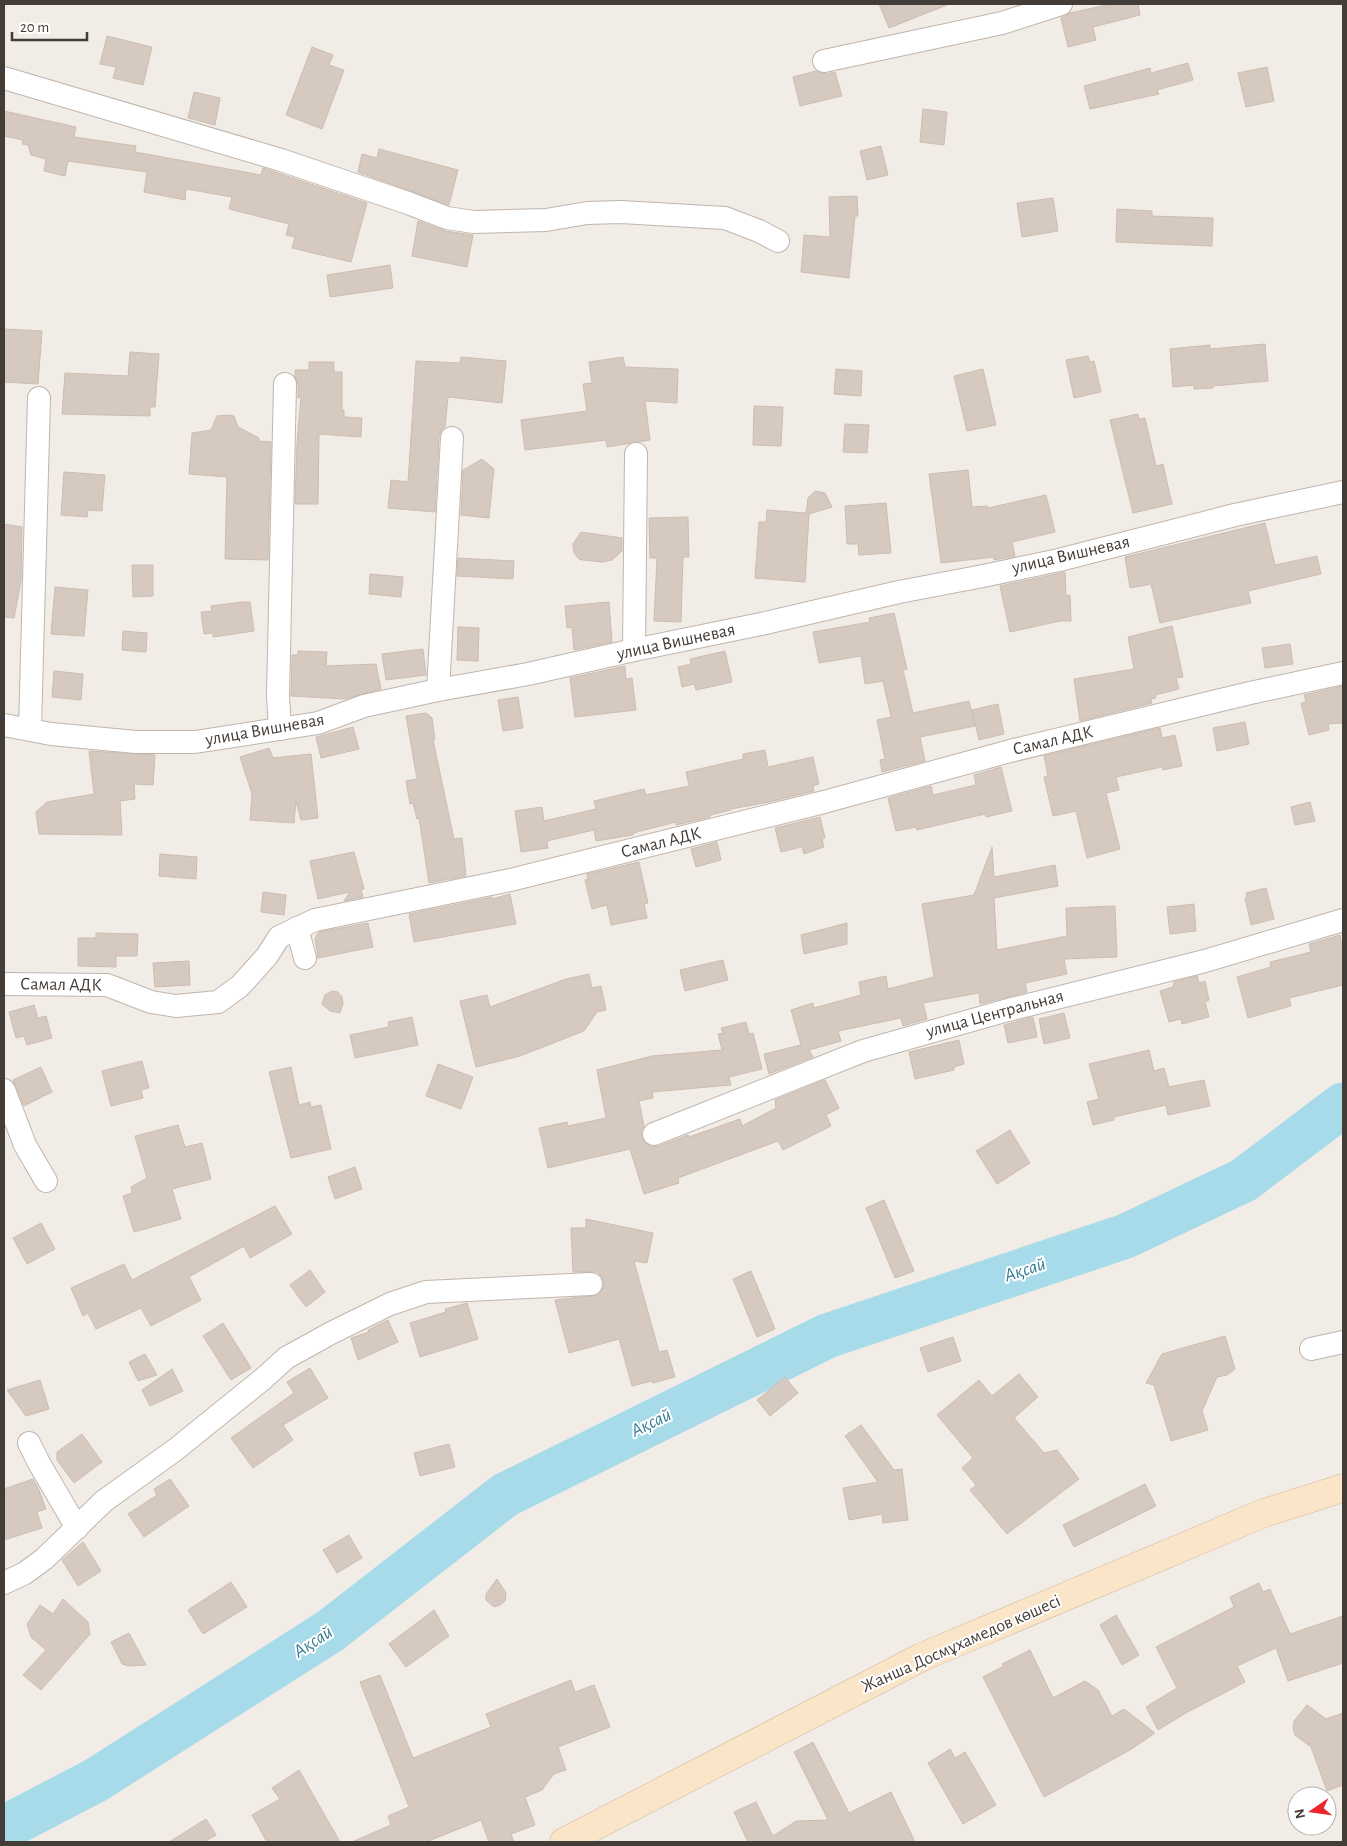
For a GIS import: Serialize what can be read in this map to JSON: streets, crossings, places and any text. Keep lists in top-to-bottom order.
{
  "streets": {
    "street": [
      "улица Вишневая",
      "Самал АДК",
      "улица Центральная",
      "Жанша Досмұхамедов көшесі"
    ]
  },
  "water": ["Ақсай"],
  "scale_bar": "20 m",
  "north": "left"
}
